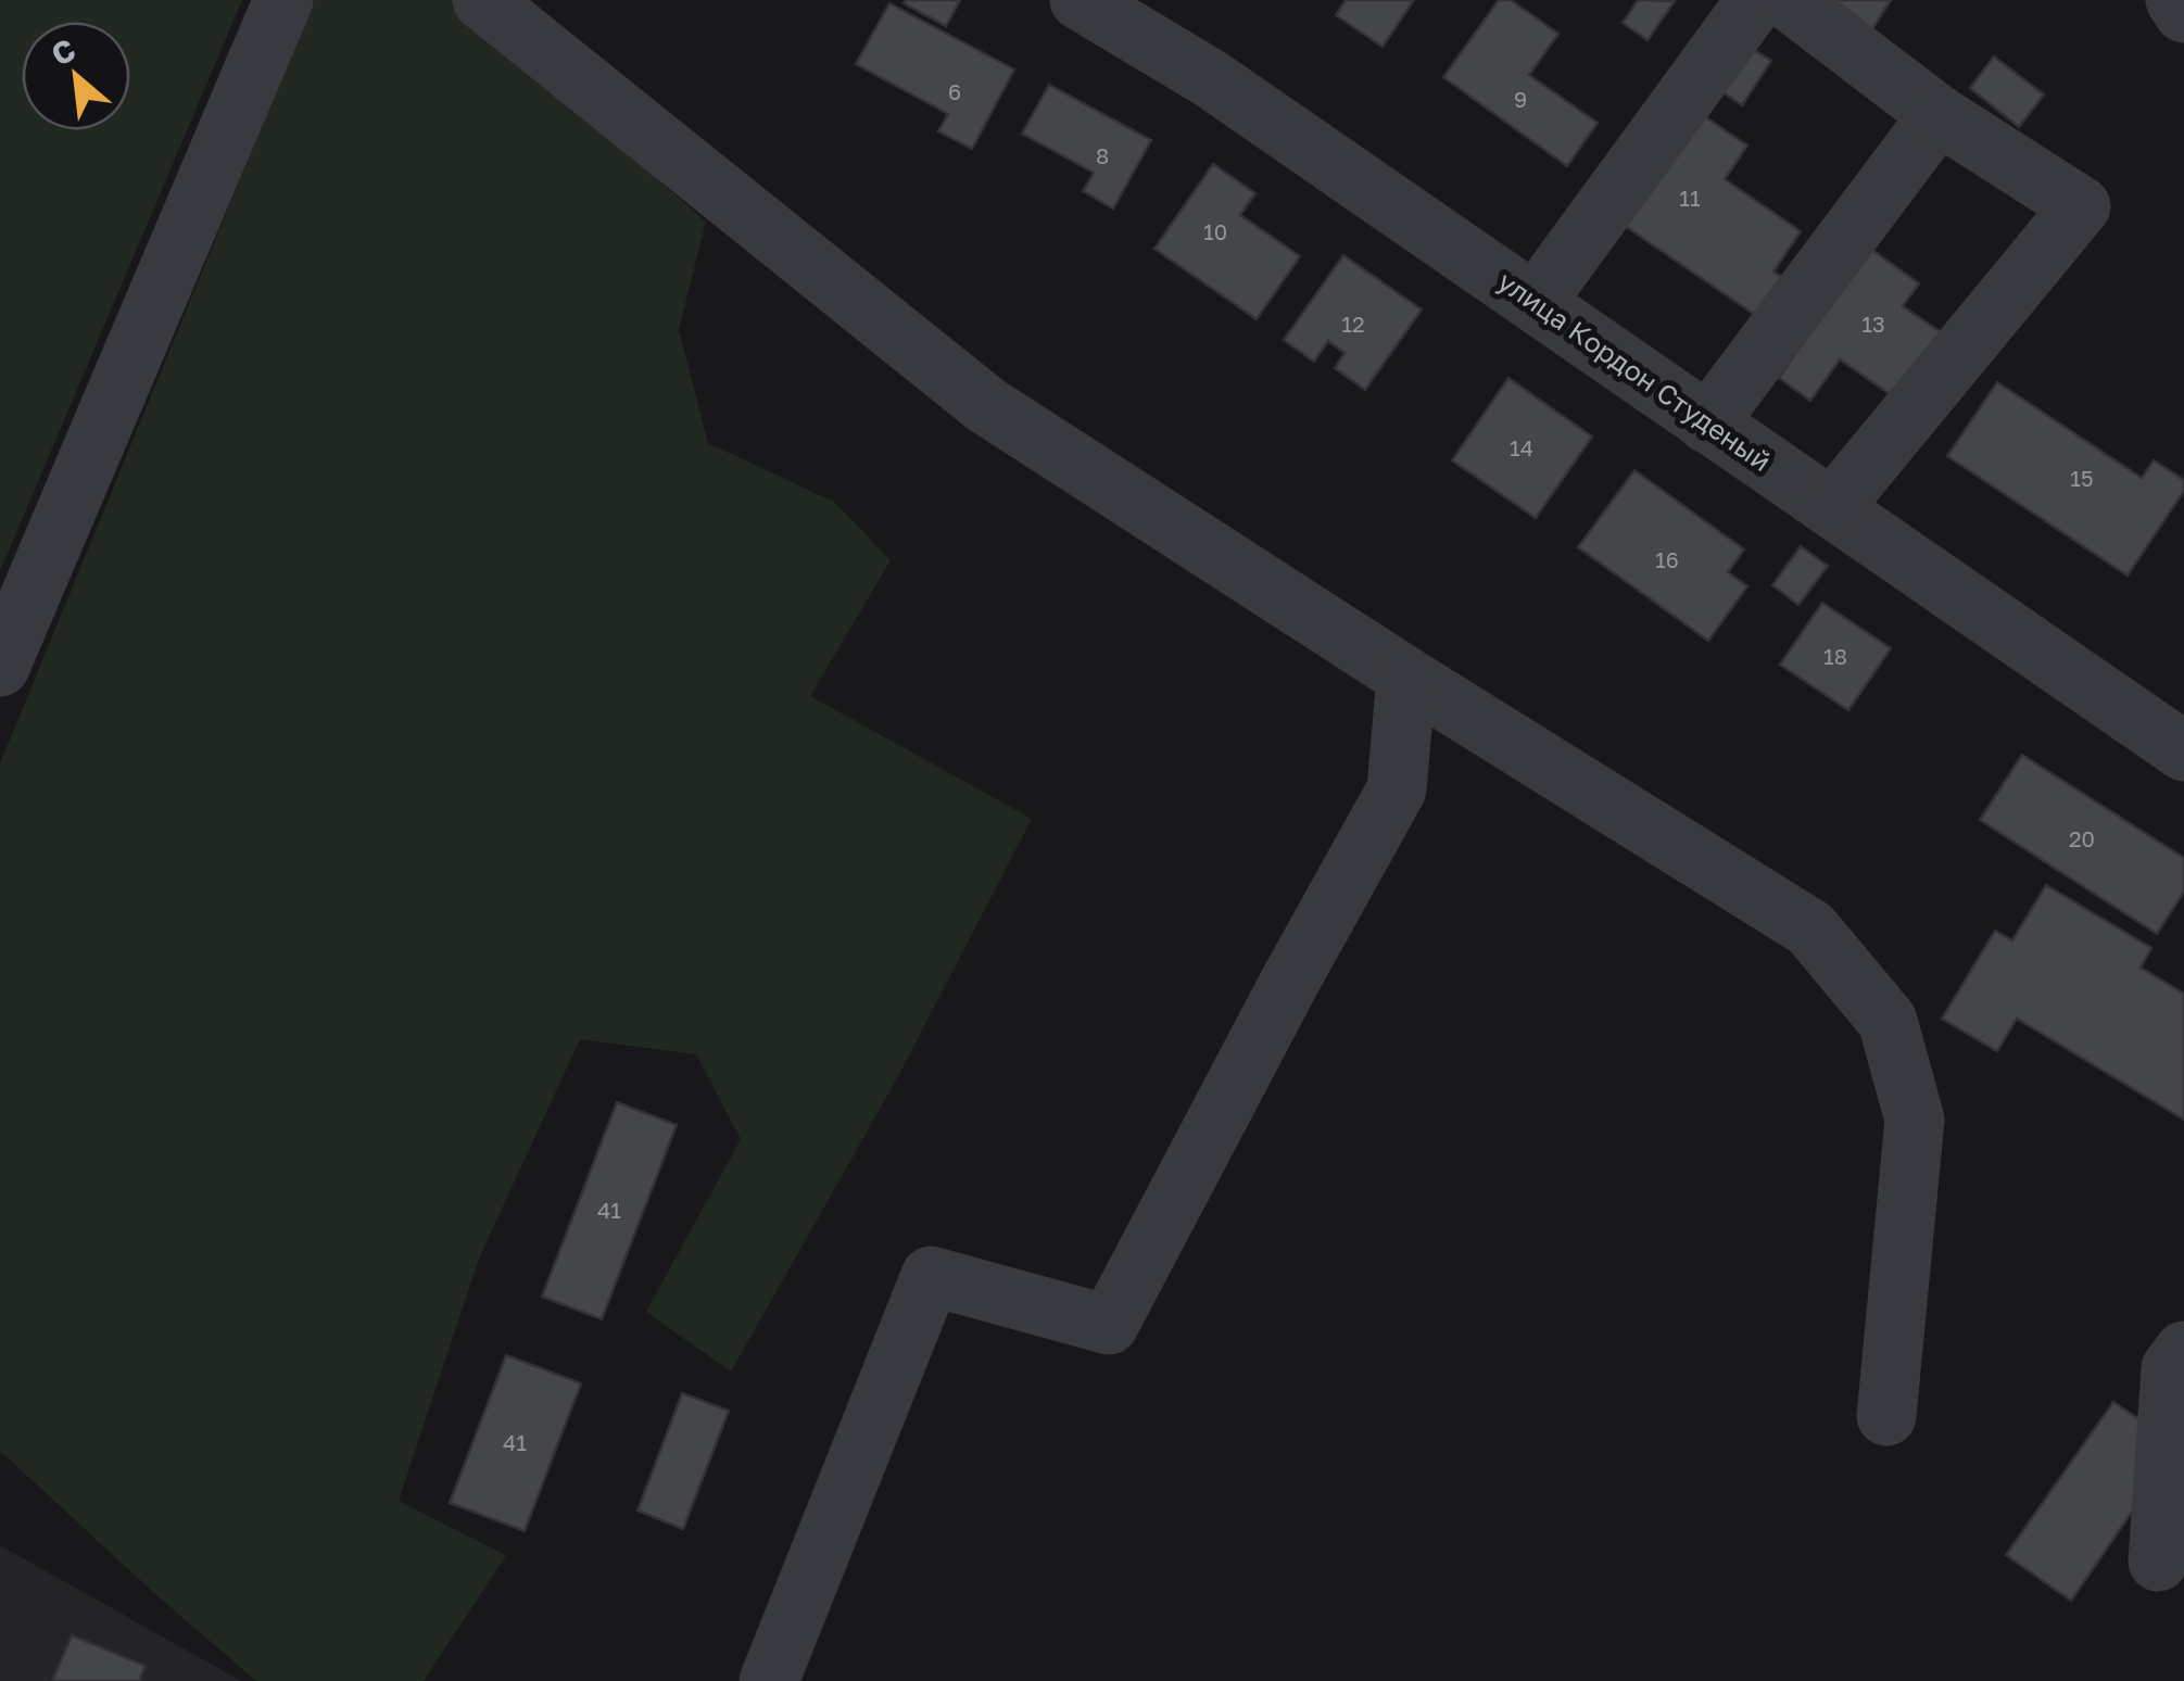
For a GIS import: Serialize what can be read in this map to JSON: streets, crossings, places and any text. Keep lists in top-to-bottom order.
{
  "streets": {
    "street": ["улица Кордон Студеный"]
  },
  "house_numbers": [
    "6",
    "9",
    "8",
    "11",
    "10",
    "12",
    "13",
    "14",
    "15",
    "16",
    "18",
    "20",
    "41",
    "41"
  ],
  "north": "top left"
}
